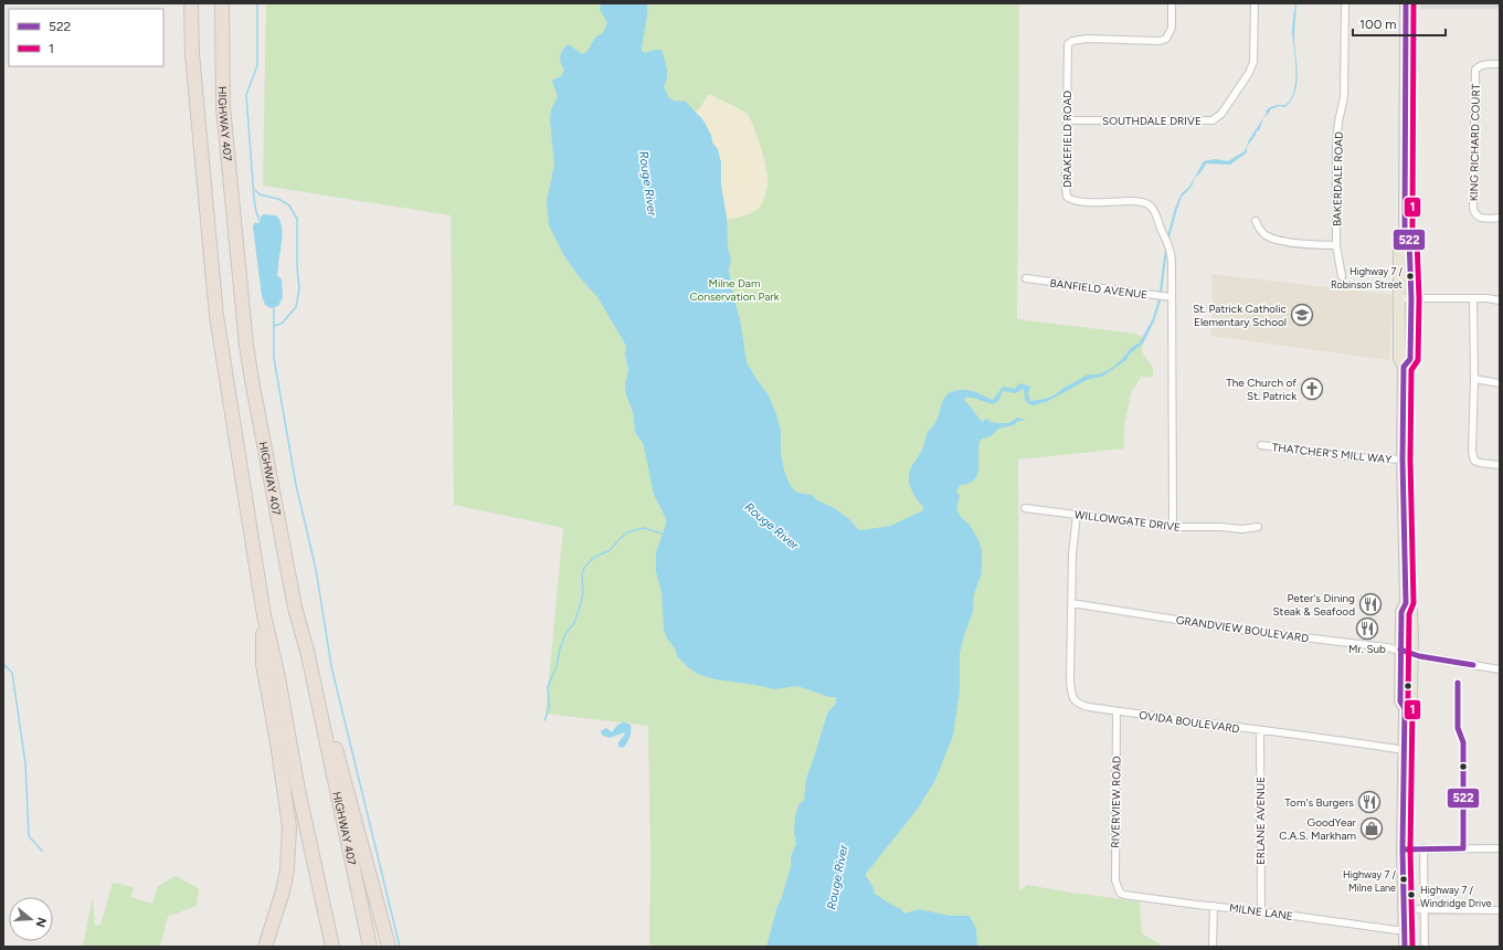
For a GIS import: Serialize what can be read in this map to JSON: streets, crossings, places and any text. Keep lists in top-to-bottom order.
{
  "streets": {
    "highway": ["HIGHWAY 407"],
    "street": [
      "SOUTHDALE DRIVE",
      "DRAKEFIELD ROAD",
      "KING RICHARD COURT",
      "BAKERDALE ROAD",
      "BANFIELD AVENUE",
      "THATCHER'S MILL WAY",
      "WILLOWGATE DRIVE",
      "GRANDVIEW BOULEVARD",
      "OVIDA BOULEVARD",
      "RIVERVIEW ROAD",
      "ERLANE AVENUE",
      "MILNE LANE"
    ]
  },
  "crossings": [
    ["SOUTHDALE DRIVE", "DRAKEFIELD ROAD"],
    ["DRAKEFIELD ROAD", "BANFIELD AVENUE"],
    ["DRAKEFIELD ROAD", "WILLOWGATE DRIVE"],
    ["GRANDVIEW BOULEVARD", "OVIDA BOULEVARD"],
    ["OVIDA BOULEVARD", "RIVERVIEW ROAD"],
    ["OVIDA BOULEVARD", "ERLANE AVENUE"],
    ["RIVERVIEW ROAD", "MILNE LANE"],
    ["ERLANE AVENUE", "MILNE LANE"]
  ],
  "water": ["Rouge River"],
  "parks": ["Milne Dam Conservation Park"],
  "places": {
    "other": ["Highway 7 / Robinson Street", "Highway 7 / Milne Lane", "Highway 7 / Windridge Drive"],
    "school or university": ["St. Patrick Catholic Elementary School"],
    "church": ["The Church of St. Patrick"],
    "restaurant": ["Peter's Dining Steak & Seafood", "Mr. Sub", "Tom's Burgers"],
    "shop": ["GoodYear C.A.S. Markham"]
  },
  "lines": ["transit line 522", "transit line 1"],
  "legend": ["522", "1"],
  "scale_bar": "100 m",
  "north": "right"
}
